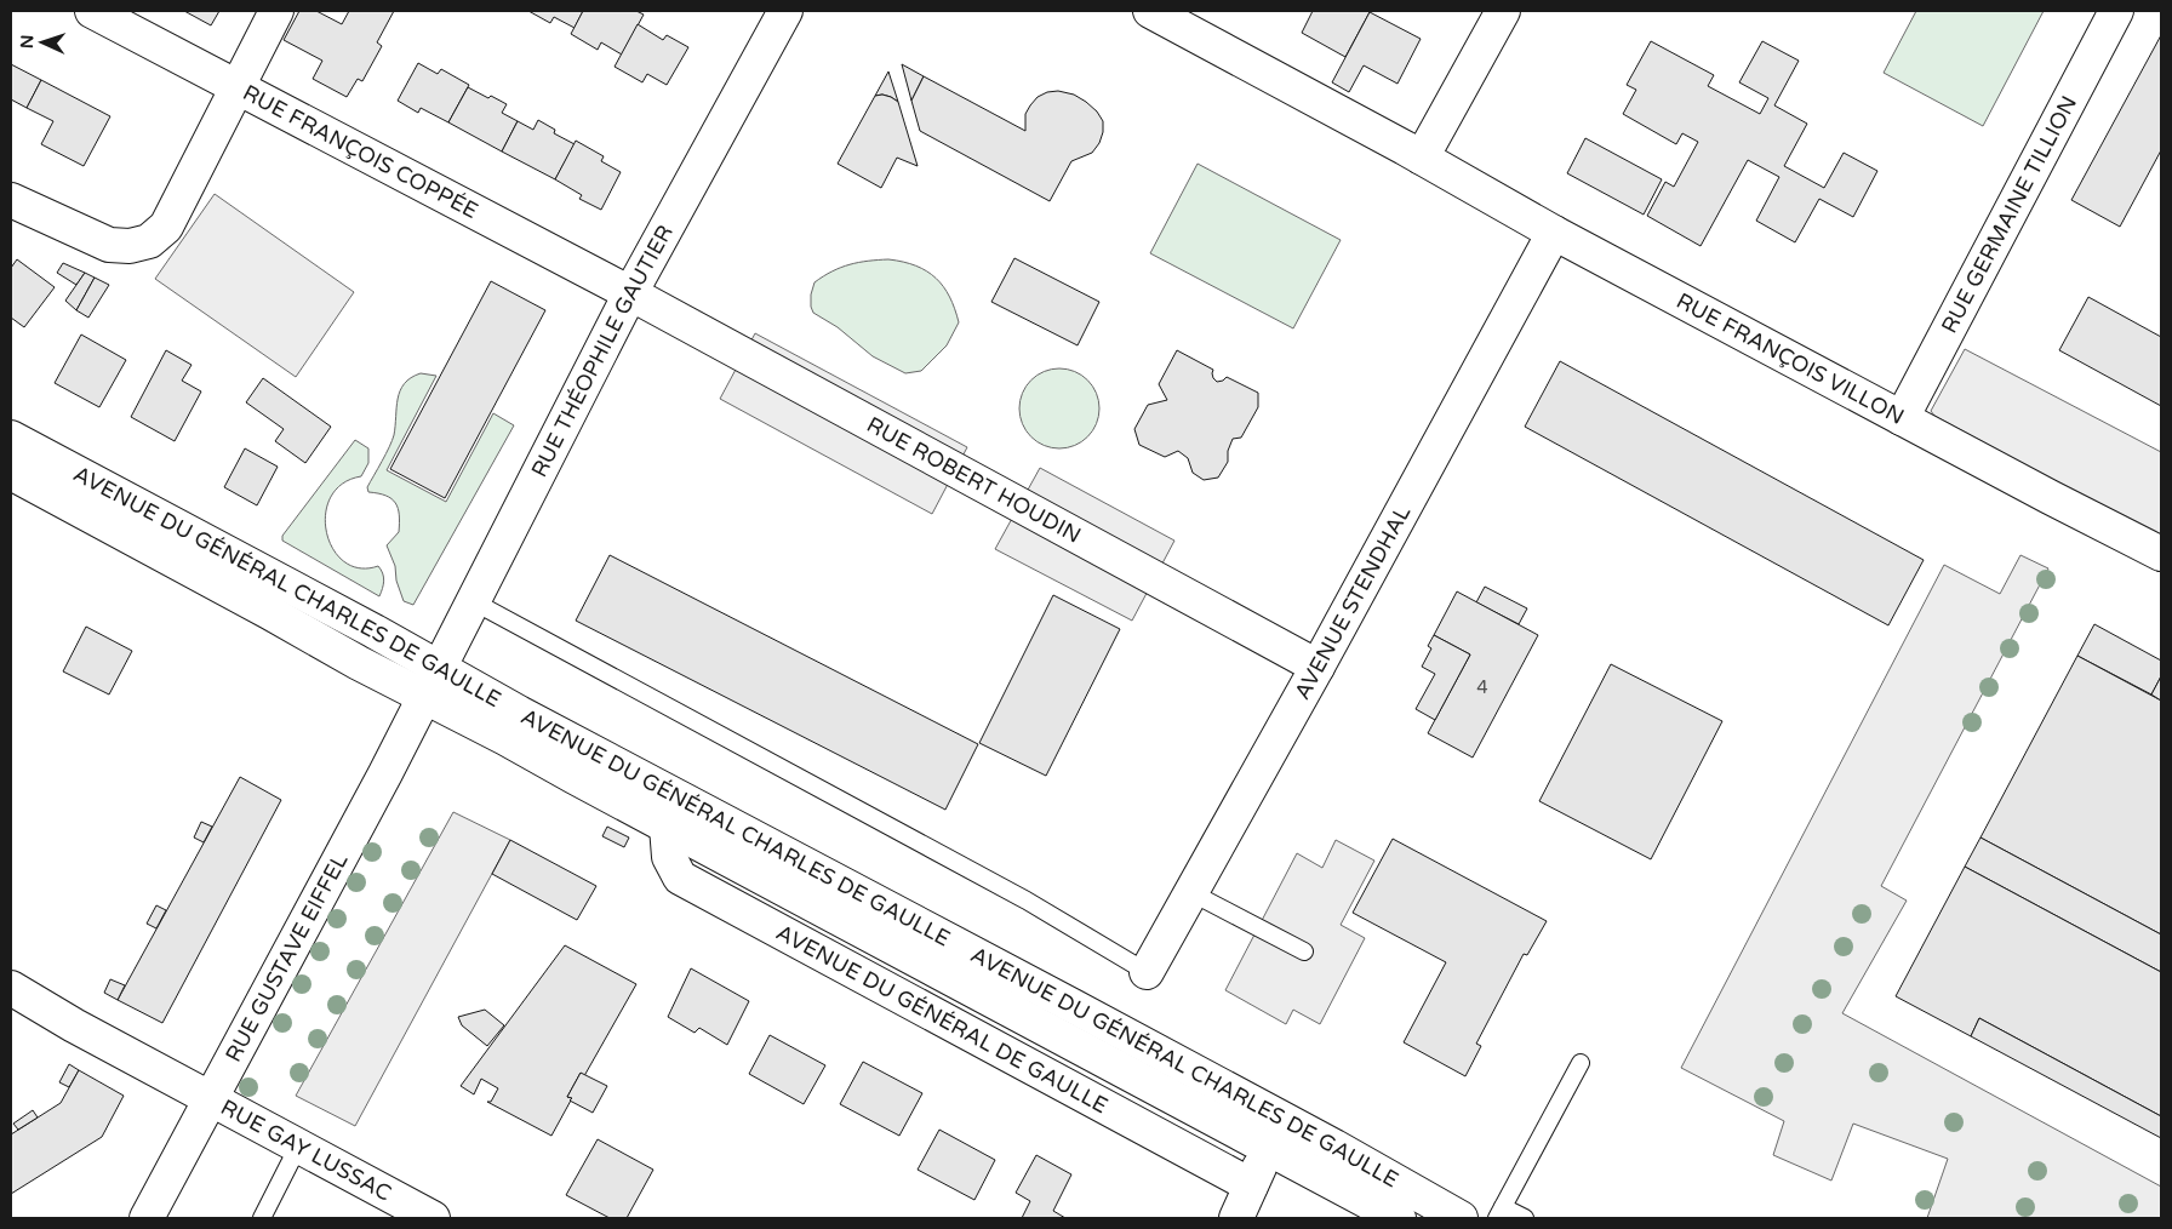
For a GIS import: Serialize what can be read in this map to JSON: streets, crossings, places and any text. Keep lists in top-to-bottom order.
{
  "streets": {
    "street": [
      "RUE FRANÇOIS COPPÉE",
      "RUE GERMAINE TILLION",
      "RUE THÉOPHILE GAUTIER",
      "RUE FRANÇOIS VILLON",
      "RUE ROBERT HOUDIN",
      "AVENUE DU GÉNÉRAL CHARLES DE GAULLE",
      "AVENUE STENDHAL",
      "RUE GUSTAVE EIFFEL",
      "AVENUE DU GÉNÉRAL DE GAULLE",
      "RUE GAY LUSSAC"
    ]
  },
  "crossings": [
    ["RUE FRANÇOIS COPPÉE", "RUE THÉOPHILE GAUTIER"],
    ["RUE FRANÇOIS COPPÉE", "RUE ROBERT HOUDIN"],
    ["RUE GERMAINE TILLION", "RUE FRANÇOIS VILLON"],
    ["RUE THÉOPHILE GAUTIER", "RUE ROBERT HOUDIN"],
    ["RUE THÉOPHILE GAUTIER", "AVENUE DU GÉNÉRAL CHARLES DE GAULLE"],
    ["RUE THÉOPHILE GAUTIER", "RUE GUSTAVE EIFFEL"],
    ["RUE FRANÇOIS VILLON", "AVENUE STENDHAL"],
    ["RUE ROBERT HOUDIN", "AVENUE STENDHAL"],
    ["AVENUE DU GÉNÉRAL CHARLES DE GAULLE", "RUE GUSTAVE EIFFEL"],
    ["AVENUE DU GÉNÉRAL CHARLES DE GAULLE", "AVENUE DU GÉNÉRAL DE GAULLE"],
    ["RUE GUSTAVE EIFFEL", "RUE GAY LUSSAC"]
  ],
  "house_numbers": ["4"],
  "north": "left"
}
